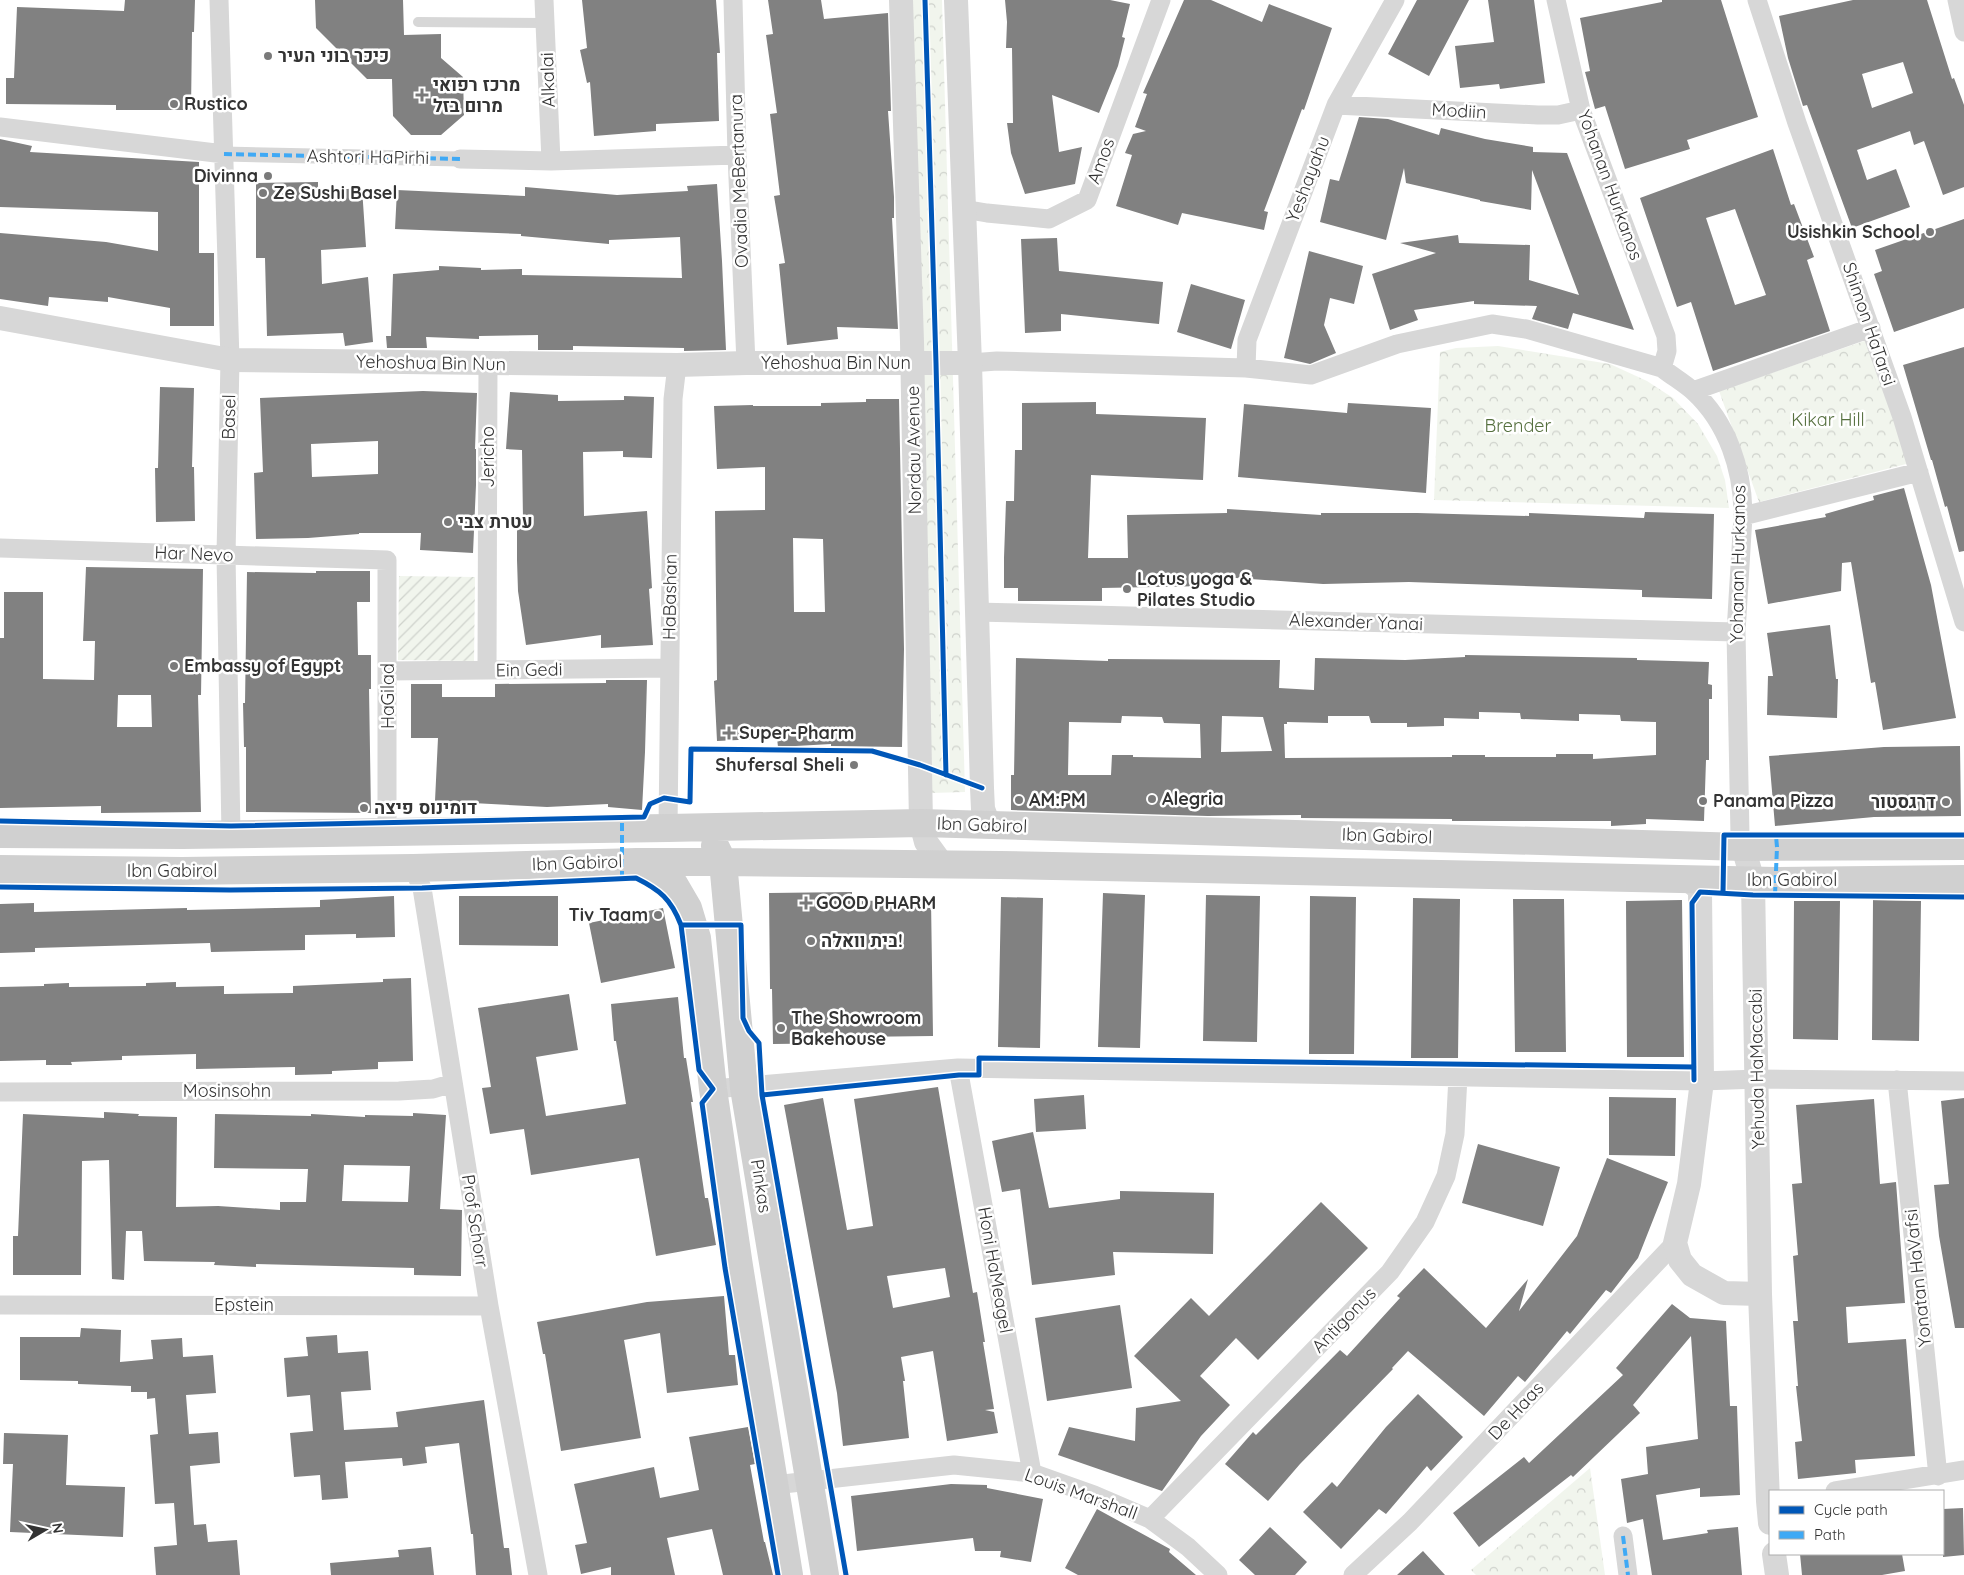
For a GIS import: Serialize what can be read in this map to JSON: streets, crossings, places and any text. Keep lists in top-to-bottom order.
{
  "streets": {
    "main road": ["Ibn Gabirol", "Pinkas"],
    "street": [
      "Alkalai",
      "Modiin",
      "Ashtori HaPirhi",
      "Amos",
      "Yeshayahu",
      "Ovadia MeBertanura",
      "Yohanan Hurkanos",
      "Shimon HaTarsi",
      "Yehoshua Bin Nun",
      "Basel",
      "Nordau Avenue",
      "Jericho",
      "Har Nevo",
      "HaBashan",
      "Alexander Yanai",
      "Ein Gedi",
      "HaGilad",
      "Yehuda HaMaccabi",
      "Mosinsohn",
      "Prof Schorr",
      "Honi HaMeagel",
      "Yonatan HaVafsi",
      "Epstein",
      "Antigonus",
      "De Haas",
      "Louis Marshall"
    ]
  },
  "crossings": [
    ["Alkalai", "Ashtori HaPirhi"],
    ["Modiin", "Yeshayahu"],
    ["Modiin", "Yohanan Hurkanos"],
    ["Ashtori HaPirhi", "Ovadia MeBertanura"],
    ["Ashtori HaPirhi", "Basel"],
    ["Yeshayahu", "Yehoshua Bin Nun"],
    ["Ovadia MeBertanura", "Yehoshua Bin Nun"],
    ["Yohanan Hurkanos", "Yehoshua Bin Nun"],
    ["Yohanan Hurkanos", "Alexander Yanai"],
    ["Yohanan Hurkanos", "Ibn Gabirol"],
    ["Yohanan Hurkanos", "Yehuda HaMaccabi"],
    ["Yehoshua Bin Nun", "Basel"],
    ["Yehoshua Bin Nun", "Nordau Avenue"],
    ["Yehoshua Bin Nun", "Jericho"],
    ["Yehoshua Bin Nun", "HaBashan"],
    ["Basel", "Har Nevo"],
    ["Basel", "Ibn Gabirol"],
    ["Nordau Avenue", "Ibn Gabirol"],
    ["Jericho", "Ein Gedi"],
    ["Har Nevo", "HaGilad"],
    ["HaBashan", "Ein Gedi"],
    ["HaBashan", "Ibn Gabirol"],
    ["HaBashan", "Pinkas"],
    ["Ein Gedi", "HaGilad"],
    ["HaGilad", "Ibn Gabirol"],
    ["Ibn Gabirol", "Yehuda HaMaccabi"],
    ["Ibn Gabirol", "Pinkas"],
    ["Ibn Gabirol", "Prof Schorr"],
    ["Mosinsohn", "Prof Schorr"],
    ["Pinkas", "Louis Marshall"],
    ["Prof Schorr", "Epstein"],
    ["Honi HaMeagel", "Louis Marshall"],
    ["Antigonus", "Louis Marshall"]
  ],
  "parks": ["Kikar Hill", "Brender"],
  "places": {
    "other": [
      "כיכר בוני העיר",
      "Rustico",
      "Divinna",
      "Ze Sushi Basel",
      "Usishkin School",
      "עטרת צבי",
      "Lotus yoga & Pilates Studio",
      "Embassy of Egypt",
      "Shufersal Sheli",
      "Alegria",
      "AM:PM",
      "Panama Pizza",
      "דרגסטור",
      "דומינוס פיצה",
      "Tiv Taam",
      "בית וואלה!",
      "The Showroom Bakehouse"
    ],
    "health": ["מרכז רפואי מרום בזל", "Super-Pharm", "GOOD PHARM"]
  },
  "legend": ["Cycle path", "Path"],
  "north": "right"
}
